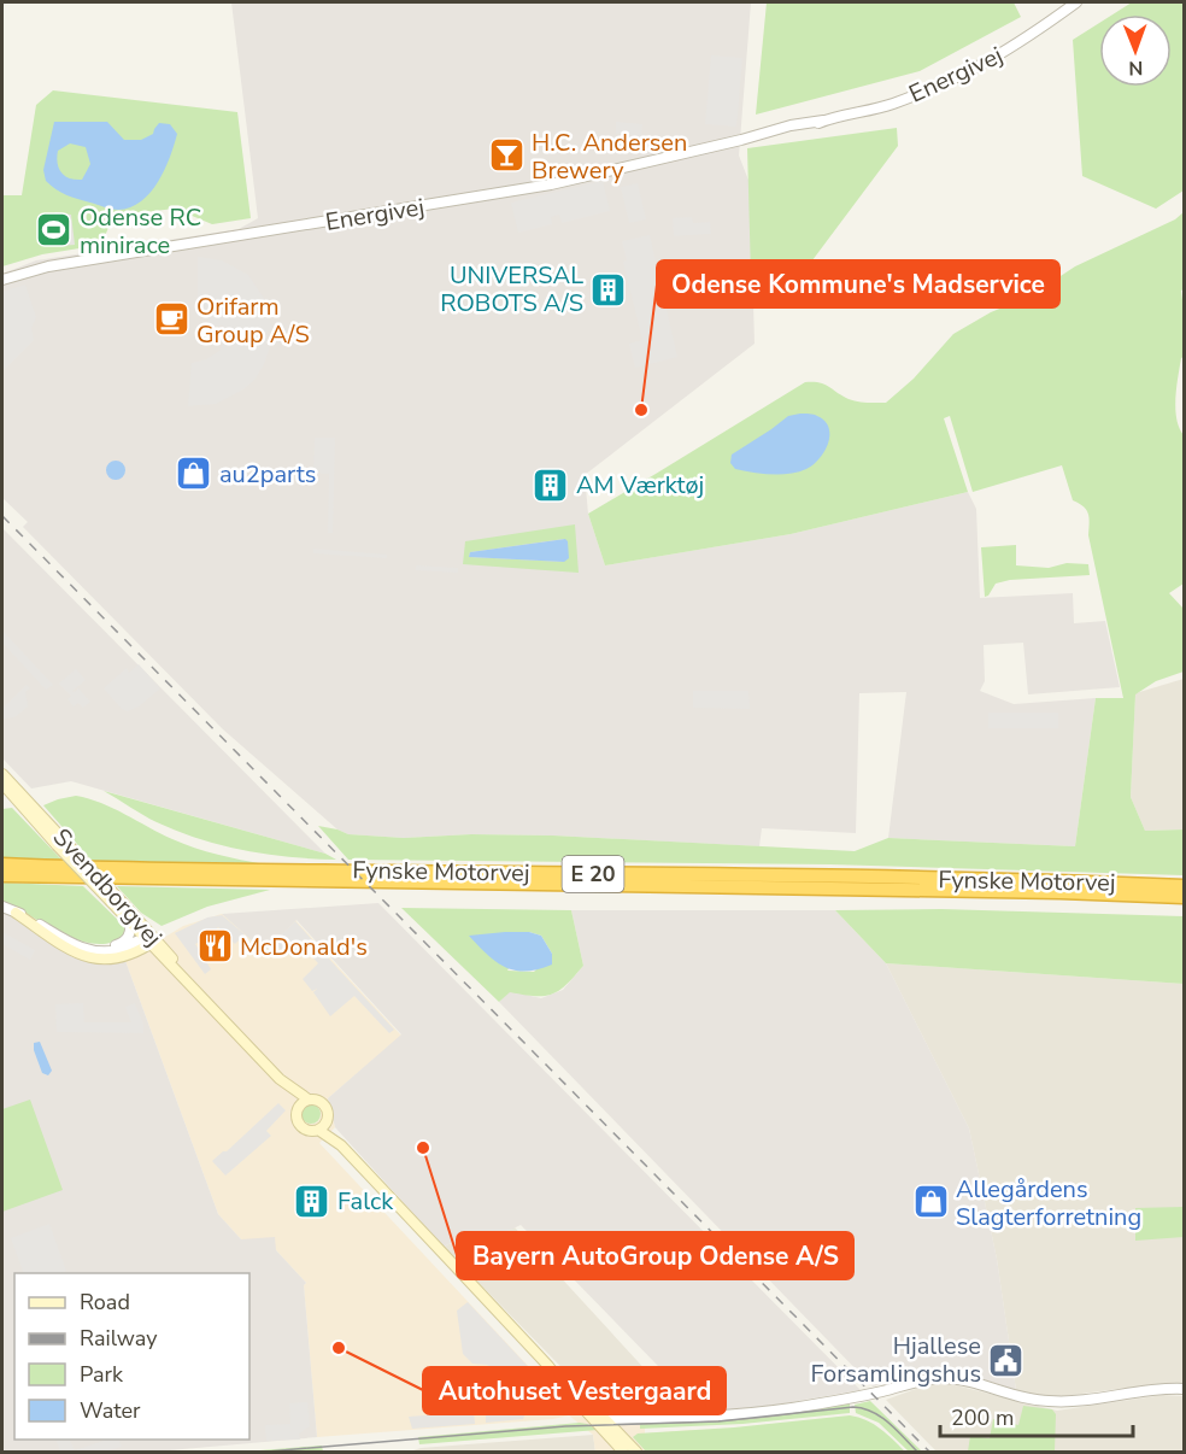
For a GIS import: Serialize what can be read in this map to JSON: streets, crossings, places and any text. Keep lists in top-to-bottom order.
{
  "streets": {
    "highway": ["Fynske Motorvej", "E 20"],
    "main road": ["Svendborgvej"],
    "street": ["Energivej"]
  },
  "places": {
    "bar": ["H.C. Andersen Brewery"],
    "sports": ["Odense RC minirace"],
    "building": ["UNIVERSAL ROBOTS A/S", "AM Værktøj", "Falck"],
    "cafe": ["Orifarm Group A/S"],
    "other": ["Odense Kommune's Madservice", "Bayern AutoGroup Odense A/S", "Autohuset Vestergaard"],
    "shop": ["au2parts", "Allegårdens Slagterforretning"],
    "restaurant": ["McDonald's"],
    "public building": ["Hjallese Forsamlingshus"]
  },
  "legend": [
    "Road",
    "Railway",
    "Park",
    "Water"
  ],
  "scale_bar": "200 m",
  "north": "bottom"
}
